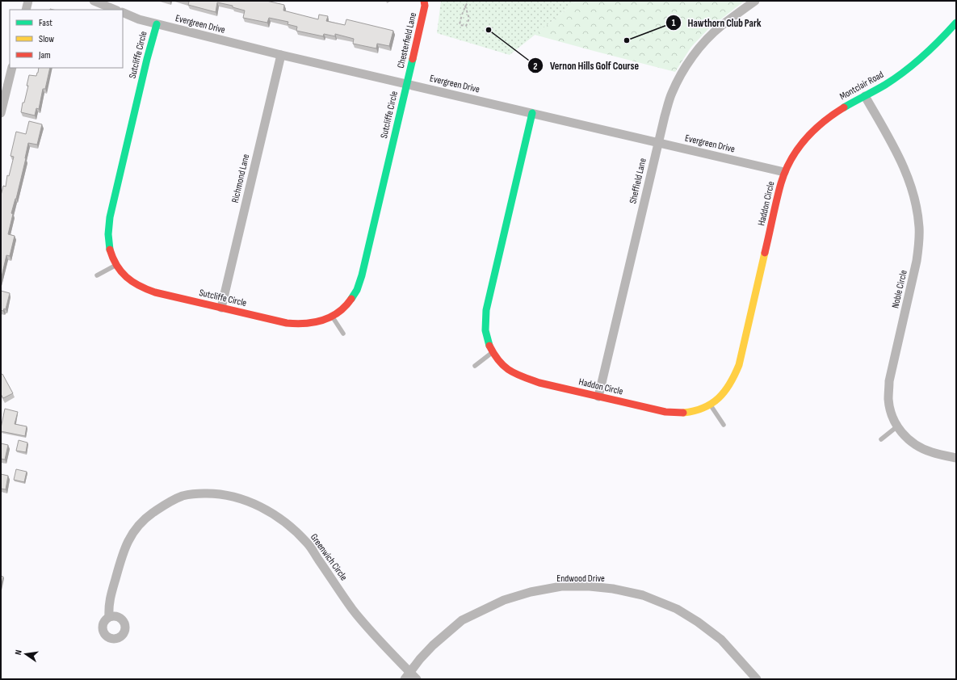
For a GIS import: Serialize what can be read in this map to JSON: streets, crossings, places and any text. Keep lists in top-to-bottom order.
{
  "streets": {
    "street": [
      "Evergreen Drive",
      "Chesterfield Lane",
      "Sutcliffe Circle",
      "Montclair Road",
      "Richmond Lane",
      "Sheffield Lane",
      "Haddon Circle",
      "Noble Circle",
      "Greenwich Circle",
      "Endwood Drive"
    ]
  },
  "crossings": [
    ["Evergreen Drive", "Chesterfield Lane"],
    ["Evergreen Drive", "Sutcliffe Circle"],
    ["Evergreen Drive", "Montclair Road"],
    ["Evergreen Drive", "Richmond Lane"],
    ["Evergreen Drive", "Sheffield Lane"],
    ["Evergreen Drive", "Haddon Circle"],
    ["Chesterfield Lane", "Sutcliffe Circle"],
    ["Sutcliffe Circle", "Richmond Lane"],
    ["Montclair Road", "Haddon Circle"],
    ["Montclair Road", "Noble Circle"],
    ["Sheffield Lane", "Haddon Circle"],
    ["Greenwich Circle", "Endwood Drive"]
  ],
  "places": ["Vernon Hills Golf Course", "Hawthorn Club Park"],
  "legend": ["Fast", "Slow", "Jam"],
  "north": "left"
}
